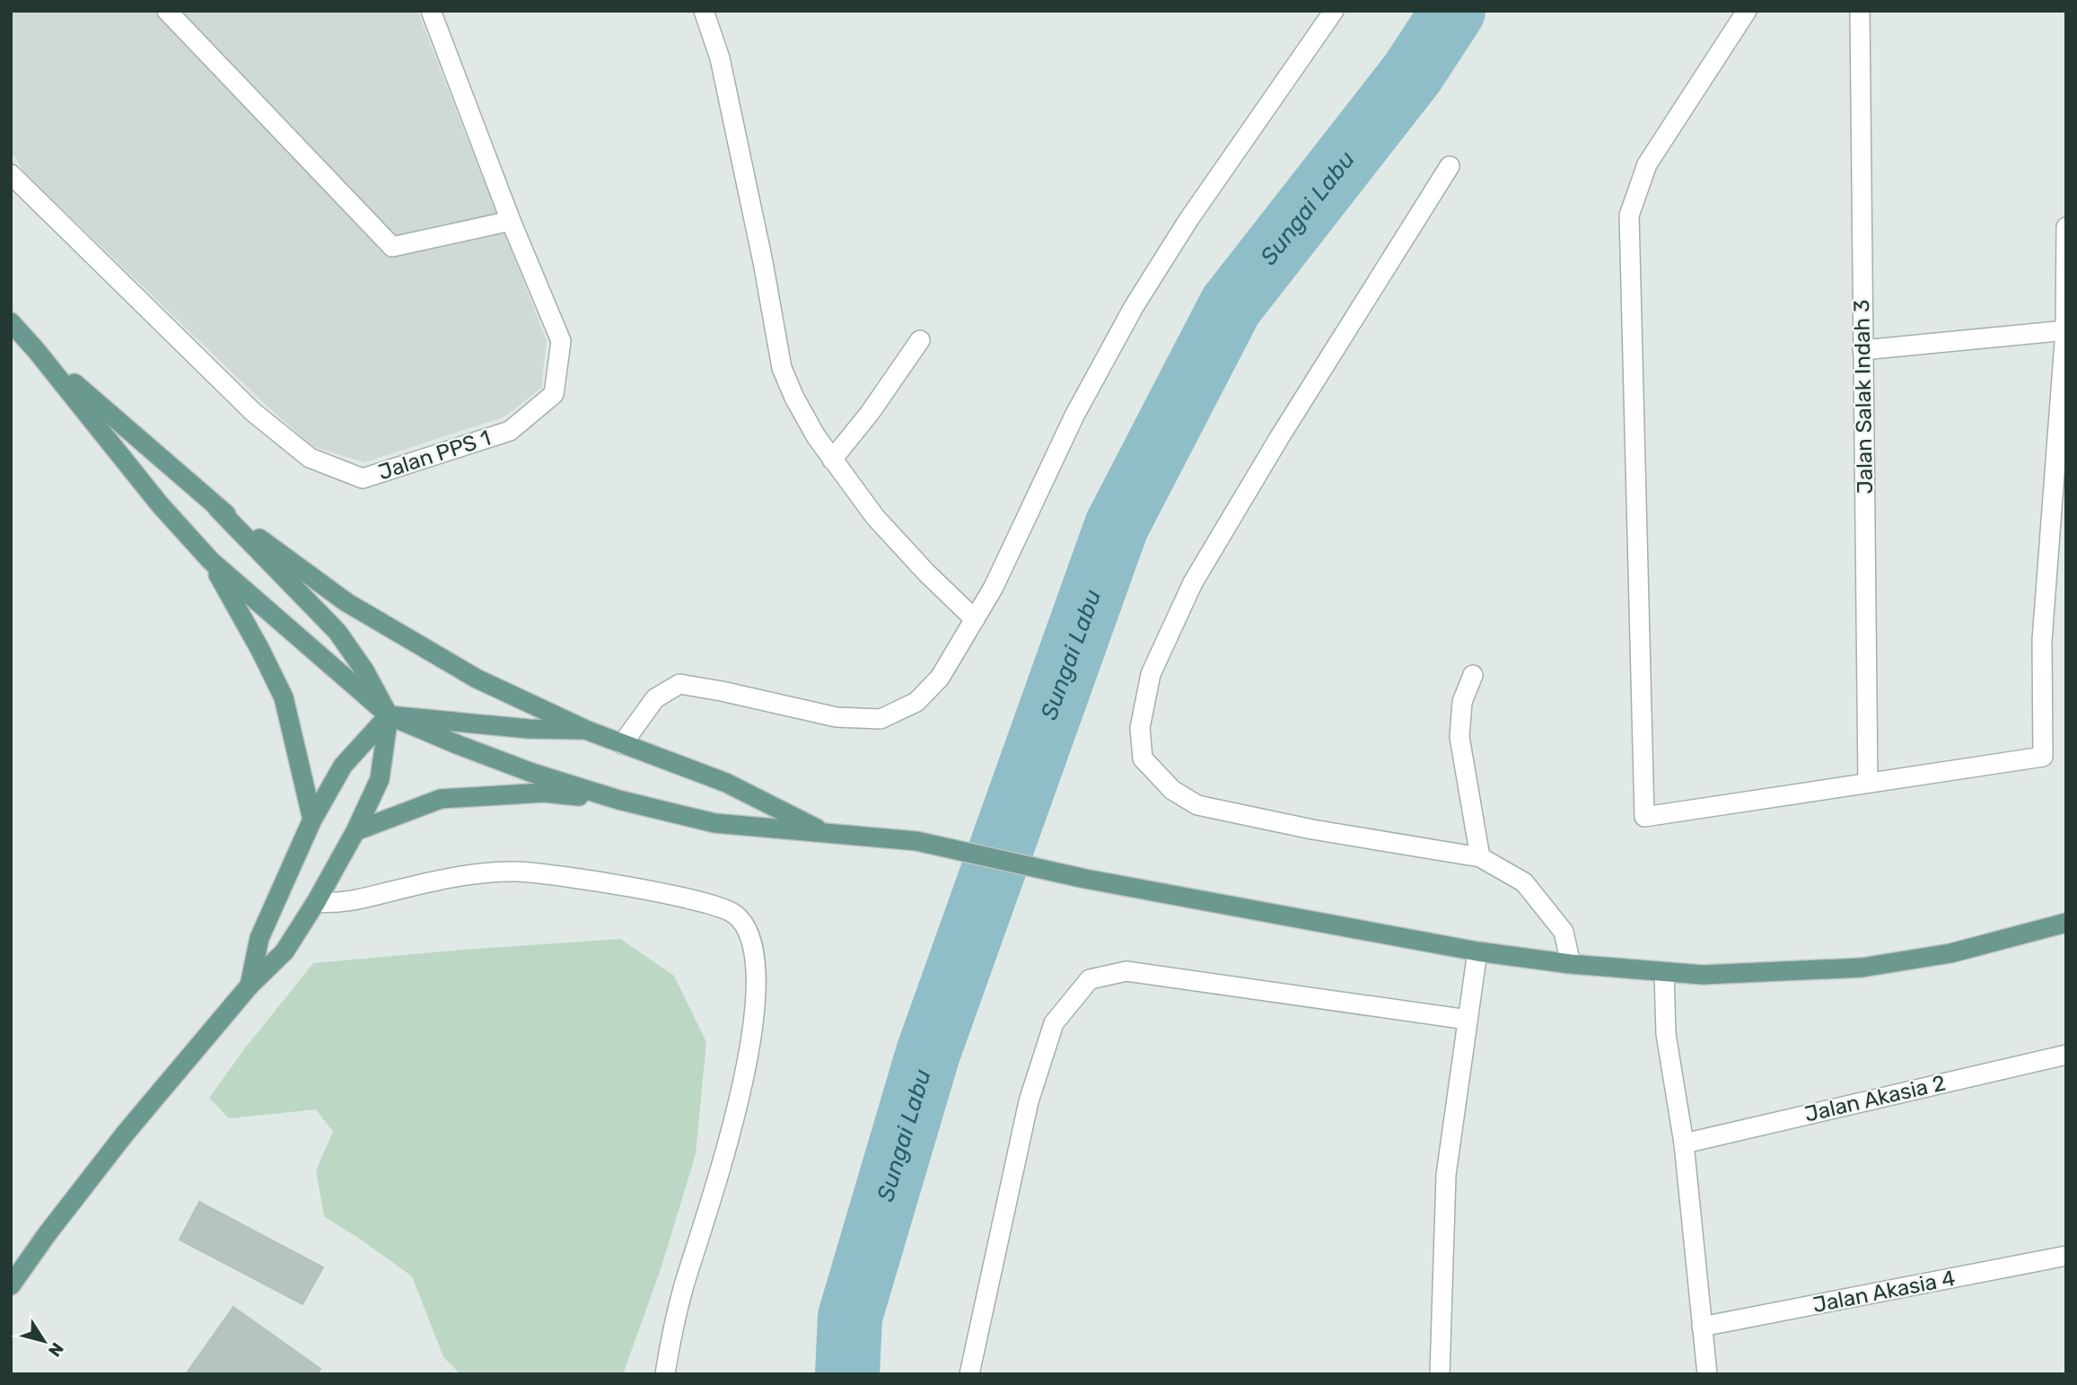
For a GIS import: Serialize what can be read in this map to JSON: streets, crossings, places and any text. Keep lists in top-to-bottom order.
{
  "streets": {
    "street": [
      "Jalan Salak Indah 3",
      "Jalan PPS 1",
      "Jalan Akasia 2",
      "Jalan Akasia 4"
    ]
  },
  "water": ["Sungai Labu"],
  "north": "bottom right"
}
